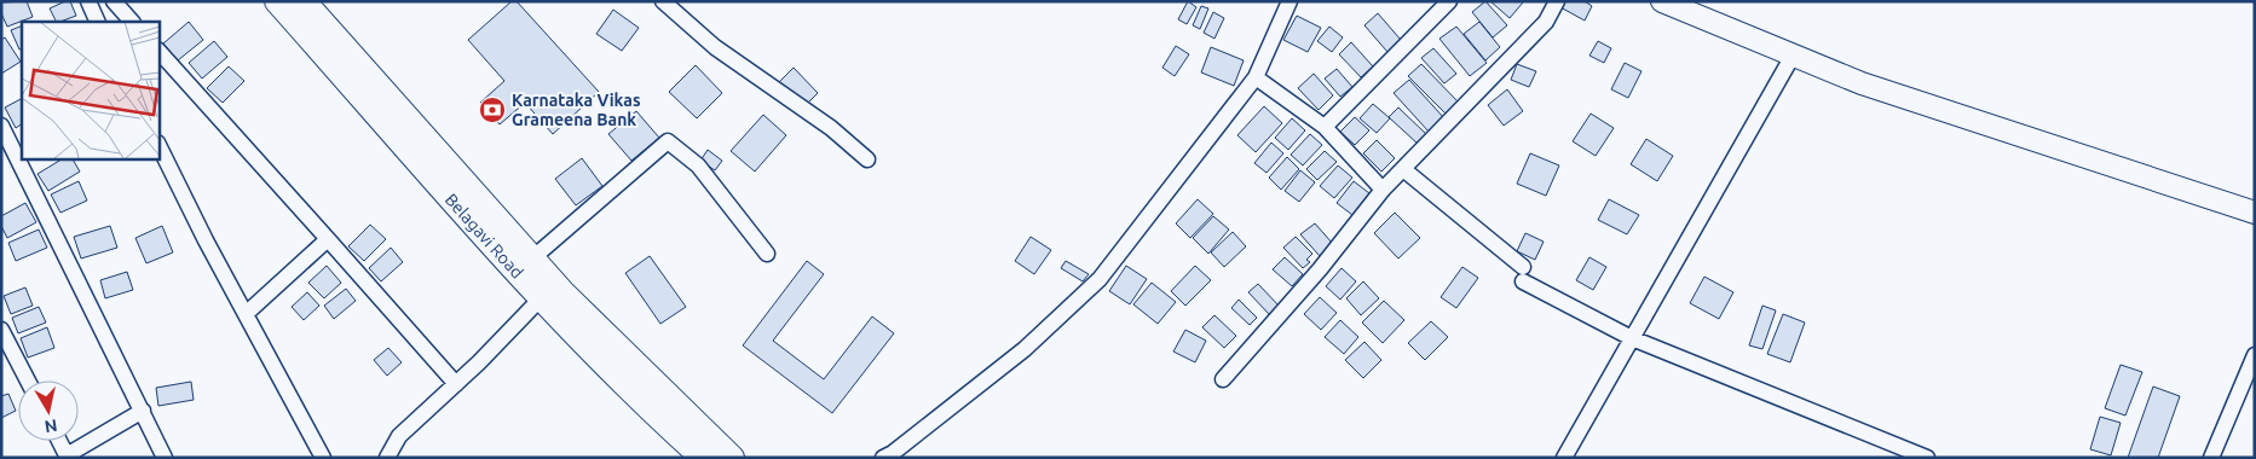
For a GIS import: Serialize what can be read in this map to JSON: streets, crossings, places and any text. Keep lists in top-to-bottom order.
{
  "streets": {
    "main road": ["Belagavi Road"]
  },
  "places": {
    "bank": ["Karnataka Vikas Grameena Bank"]
  },
  "north": "bottom"
}
